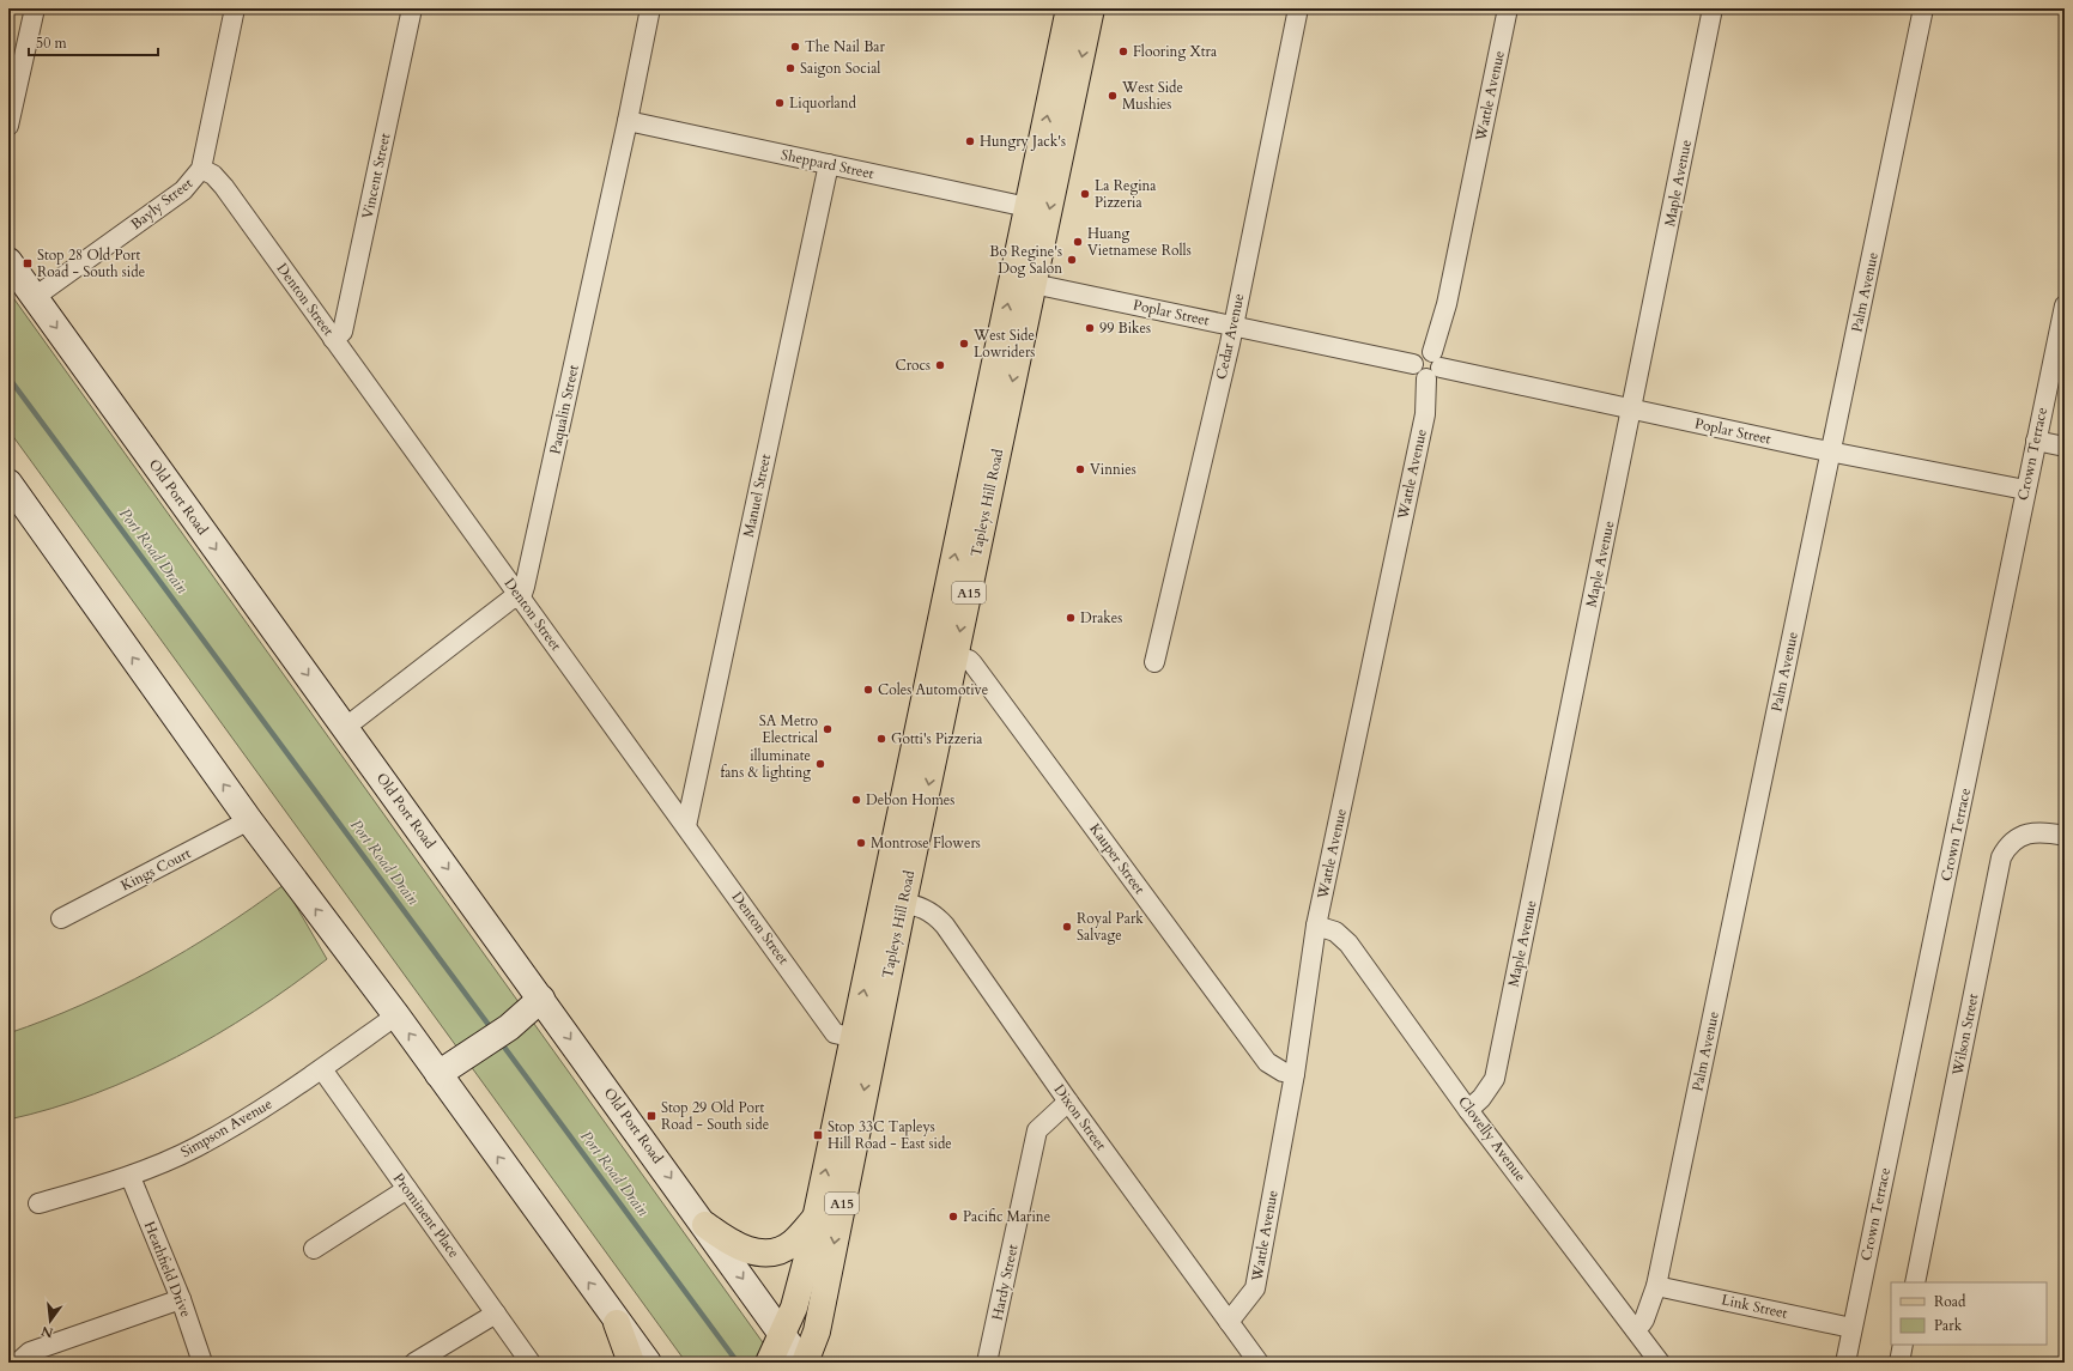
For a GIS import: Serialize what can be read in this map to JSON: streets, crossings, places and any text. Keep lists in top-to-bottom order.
{
  "streets": {
    "main road": ["Old Port Road", "Tapleys Hill Road", "A15"],
    "street": [
      "Wattle Avenue",
      "Sheppard Street",
      "Vincent Street",
      "Maple Avenue",
      "Bayly Street",
      "Palm Avenue",
      "Denton Street",
      "Poplar Street",
      "Cedar Avenue",
      "Paqualin Street",
      "Crown Terrace",
      "Manuel Street",
      "Kauper Street",
      "Kings Court",
      "Wilson Street",
      "Dixon Street",
      "Simpson Avenue",
      "Clovelly Avenue",
      "Prominent Place",
      "Heathfield Drive",
      "Hardy Street",
      "Link Street"
    ]
  },
  "crossings": [
    ["Wattle Avenue", "Poplar Street"],
    ["Wattle Avenue", "Kauper Street"],
    ["Wattle Avenue", "Dixon Street"],
    ["Wattle Avenue", "Clovelly Avenue"],
    ["Sheppard Street", "Paqualin Street"],
    ["Sheppard Street", "Manuel Street"],
    ["Sheppard Street", "Tapleys Hill Road"],
    ["Vincent Street", "Denton Street"],
    ["Maple Avenue", "Poplar Street"],
    ["Maple Avenue", "Clovelly Avenue"],
    ["Bayly Street", "Denton Street"],
    ["Bayly Street", "Old Port Road"],
    ["Palm Avenue", "Poplar Street"],
    ["Palm Avenue", "Clovelly Avenue"],
    ["Palm Avenue", "Link Street"],
    ["Denton Street", "Paqualin Street"],
    ["Denton Street", "Manuel Street"],
    ["Denton Street", "Tapleys Hill Road"],
    ["Poplar Street", "Cedar Avenue"],
    ["Poplar Street", "Crown Terrace"],
    ["Poplar Street", "Tapleys Hill Road"],
    ["Crown Terrace", "Link Street"],
    ["Old Port Road", "Tapleys Hill Road"],
    ["Old Port Road", "A15"],
    ["Tapleys Hill Road", "A15"],
    ["Tapleys Hill Road", "Kauper Street"],
    ["Tapleys Hill Road", "Dixon Street"],
    ["Dixon Street", "Hardy Street"],
    ["Simpson Avenue", "Prominent Place"],
    ["Simpson Avenue", "Heathfield Drive"]
  ],
  "water": ["Port Road Drain"],
  "places": {
    "other": [
      "The Nail Bar",
      "Flooring Xtra",
      "Saigon Social",
      "West Side Mushies",
      "Liquorland",
      "Hungry Jack's",
      "La Regina Pizzeria",
      "Huang Vietnamese Rolls",
      "Bo Regine's Dog Salon",
      "99 Bikes",
      "West Side Lowriders",
      "Crocs",
      "Vinnies",
      "Drakes",
      "Coles Automotive",
      "SA Metro Electrical",
      "Gotti's Pizzeria",
      "illuminate fans & lighting",
      "Debon Homes",
      "Montrose Flowers",
      "Royal Park Salvage",
      "Pacific Marine"
    ],
    "transit": ["Stop 28 Old Port Road - South side", "Stop 29 Old Port Road - South side", "Stop 33C Tapleys Hill Road - East side"]
  },
  "legend": ["Road", "Park"],
  "scale_bar": "50 m",
  "north": "bottom"
}
